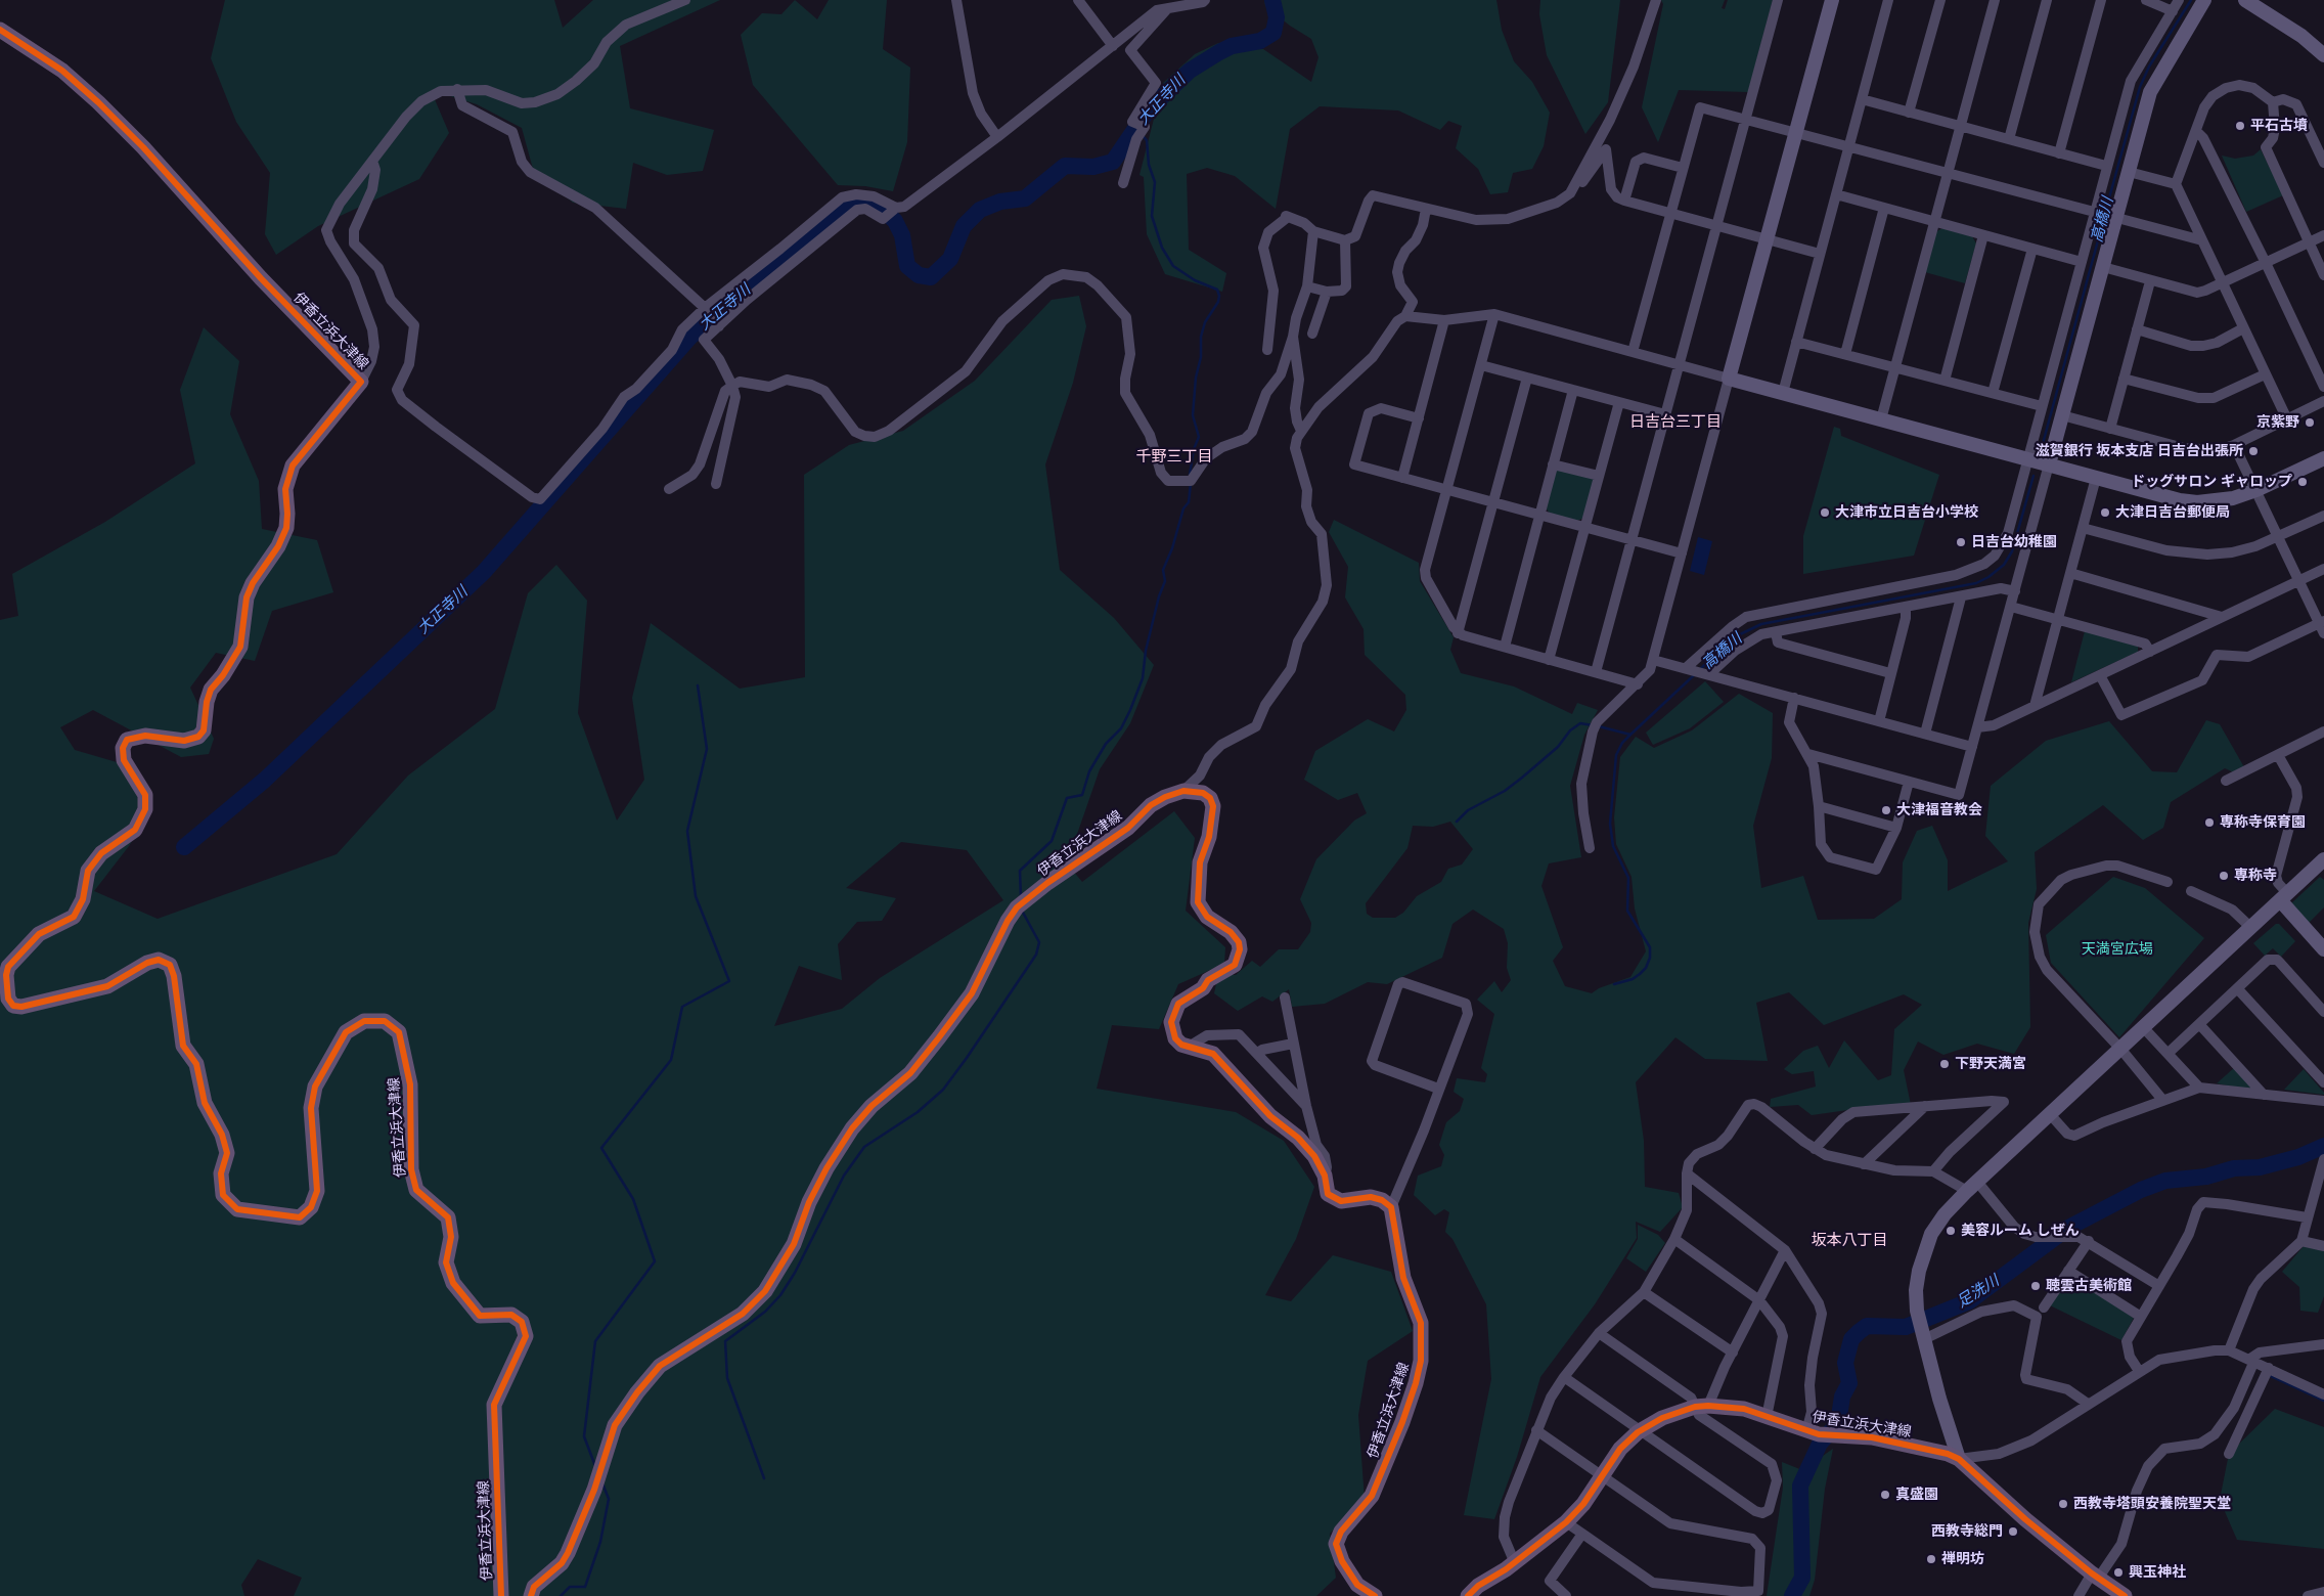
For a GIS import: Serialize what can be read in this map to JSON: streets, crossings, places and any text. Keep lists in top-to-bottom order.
{
  "streets": {
    "main road": ["伊香立浜大津線"]
  },
  "districts": ["日吉台三丁目", "千野三丁目", "坂本八丁目"],
  "water": ["大正寺川", "高橋川", "足洗川"],
  "parks": ["天満宮広場"],
  "places": [
    "平石古墳",
    "京紫野",
    "滋賀銀行 坂本支店 日吉台出張所",
    "ドッグサロン ギャロップ",
    "大津市立日吉台小学校",
    "大津日吉台郵便局",
    "日吉台幼稚園",
    "大津福音教会",
    "専称寺保育園",
    "専称寺",
    "下野天満宮",
    "美容ルーム しぜん",
    "聴雲古美術館",
    "真盛園",
    "西教寺塔頭安養院聖天堂",
    "西教寺総門",
    "禅明坊",
    "興玉神社"
  ]
}
